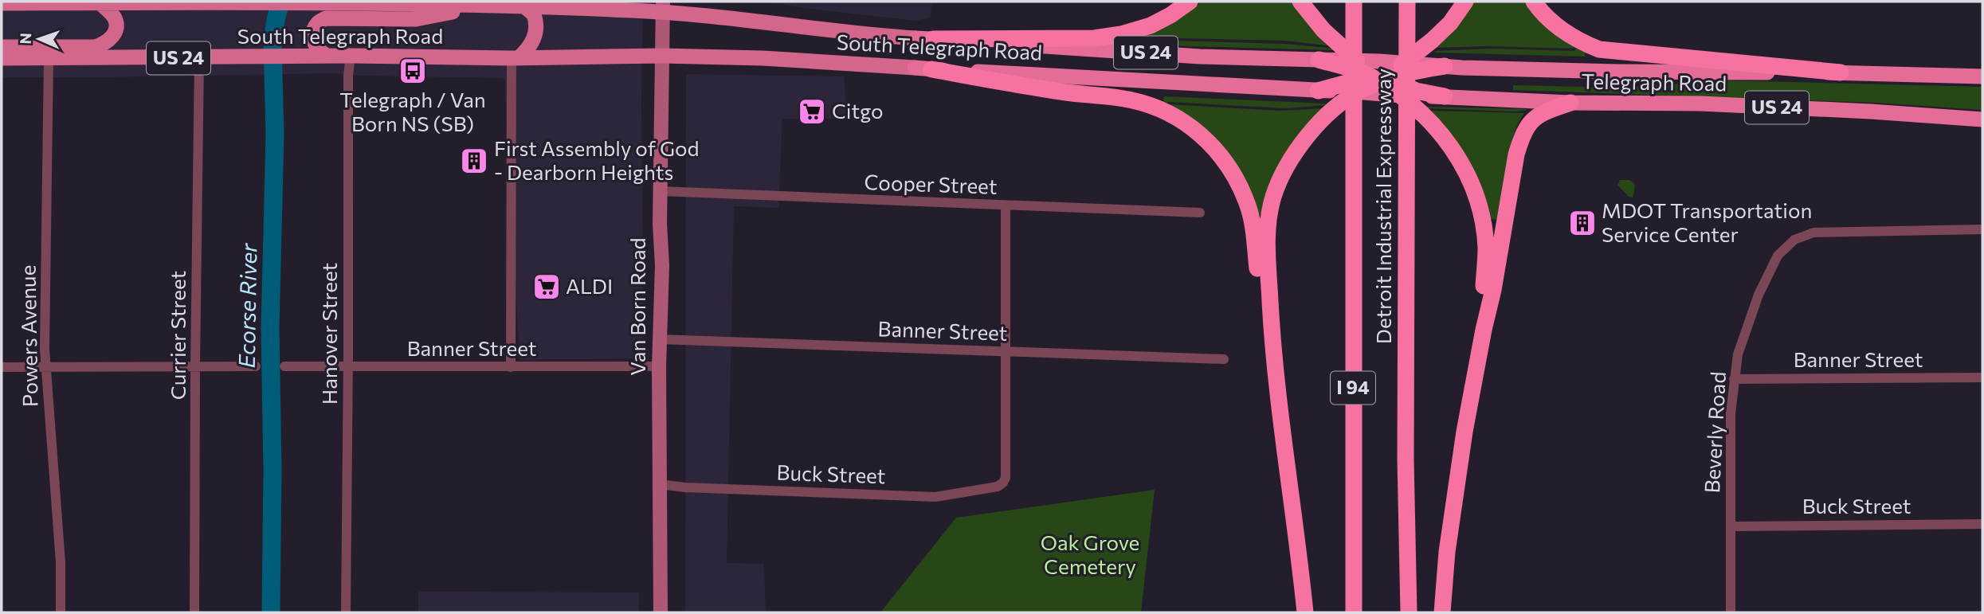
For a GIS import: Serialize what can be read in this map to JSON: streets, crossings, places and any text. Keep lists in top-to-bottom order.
{
  "streets": {
    "highway": [
      "South Telegraph Road",
      "US 24",
      "Telegraph Road",
      "Detroit Industrial Expressway",
      "I 94"
    ],
    "main road": ["Van Born Road"],
    "street": [
      "Cooper Street",
      "Banner Street",
      "Hanover Street",
      "Currier Street",
      "Powers Avenue",
      "Beverly Road",
      "Buck Street"
    ]
  },
  "crossings": [
    ["South Telegraph Road", "Telegraph Road"],
    ["South Telegraph Road", "Van Born Road"],
    ["South Telegraph Road", "Hanover Street"],
    ["South Telegraph Road", "Currier Street"],
    ["South Telegraph Road", "Powers Avenue"],
    ["Cooper Street", "Van Born Road"],
    ["Van Born Road", "Banner Street"],
    ["Van Born Road", "Buck Street"],
    ["Banner Street", "Hanover Street"],
    ["Banner Street", "Beverly Road"],
    ["Banner Street", "Buck Street"],
    ["Beverly Road", "Buck Street"]
  ],
  "water": ["Ecorse River"],
  "parks": ["Oak Grove Cemetery"],
  "places": {
    "bus stop": ["Telegraph / Van Born NS (SB)"],
    "supermarket": ["Citgo", "ALDI"],
    "building": ["First Assembly of God - Dearborn Heights", "MDOT Transportation Service Center"]
  },
  "north": "left"
}
